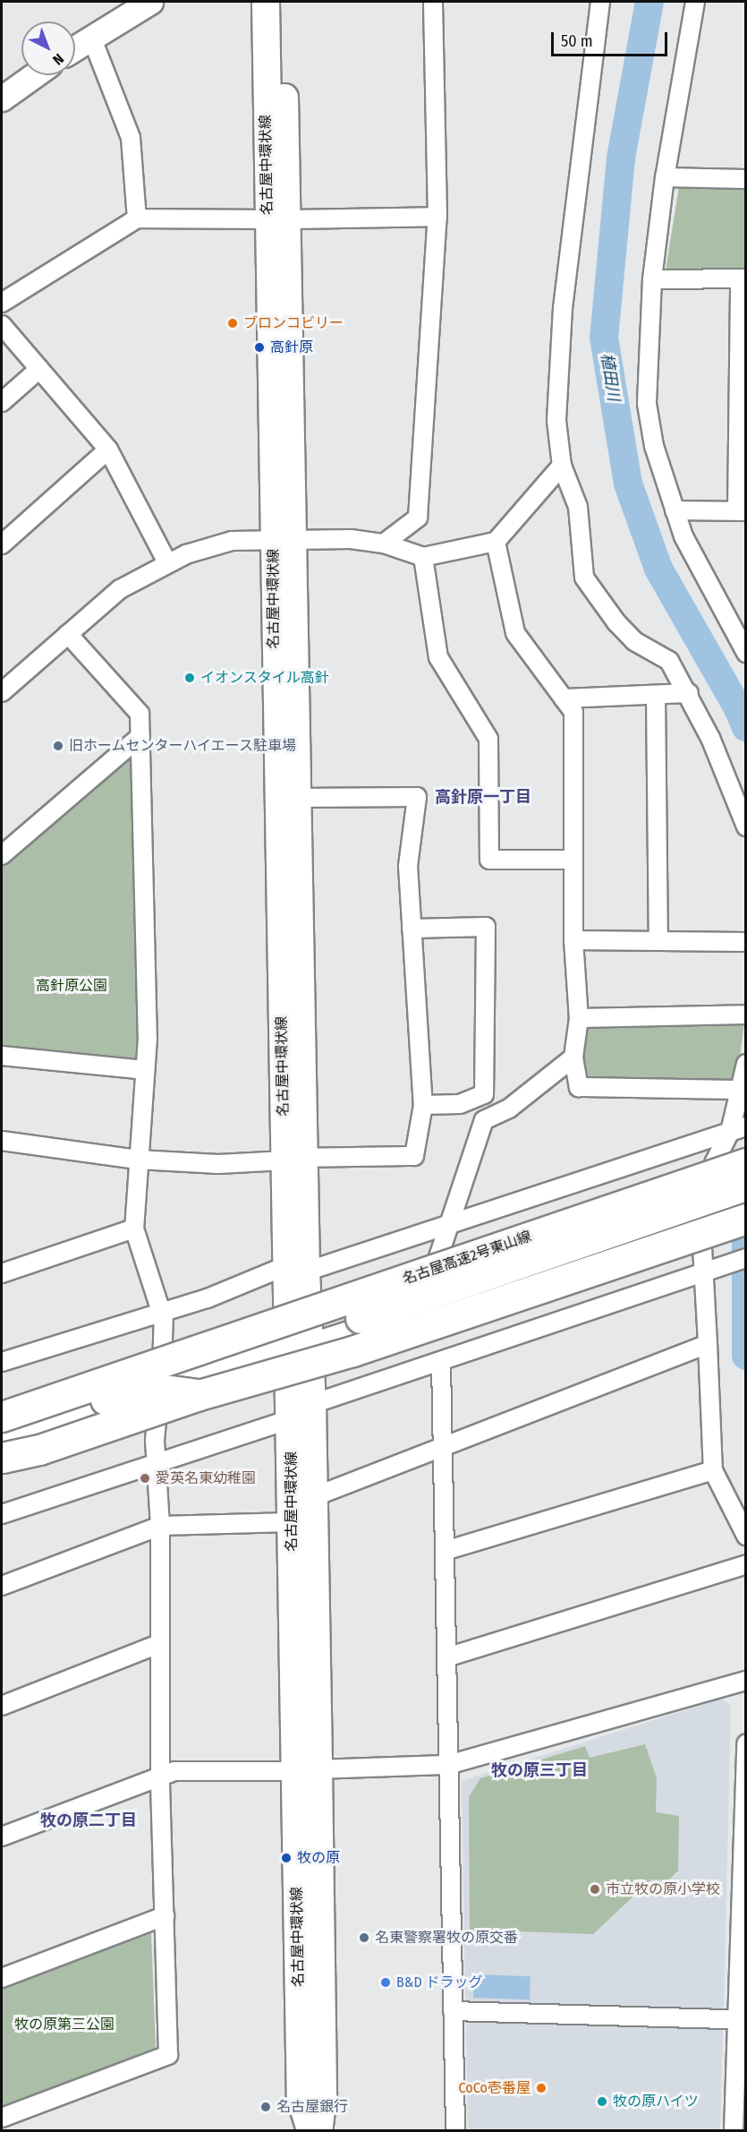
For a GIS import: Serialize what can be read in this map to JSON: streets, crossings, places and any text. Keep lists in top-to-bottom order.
{
  "streets": {
    "highway": ["名古屋高速2号東山線"],
    "main road": ["名古屋中環状線"]
  },
  "districts": ["高針原一丁目", "牧の原三丁目", "牧の原二丁目"],
  "water": ["植田川"],
  "parks": ["高針原公園", "牧の原第三公園"],
  "places": [
    "ブロンコビリー",
    "高針原",
    "イオンスタイル高針",
    "旧ホームセンターハイエース駐車場",
    "愛英名東幼稚園",
    "牧の原",
    "市立牧の原小学校",
    "名東警察署牧の原交番",
    "B&D ドラッグ",
    "CoCo壱番屋",
    "牧の原ハイツ",
    "名古屋銀行"
  ],
  "scale_bar": "50 m",
  "north": "bottom right"
}
